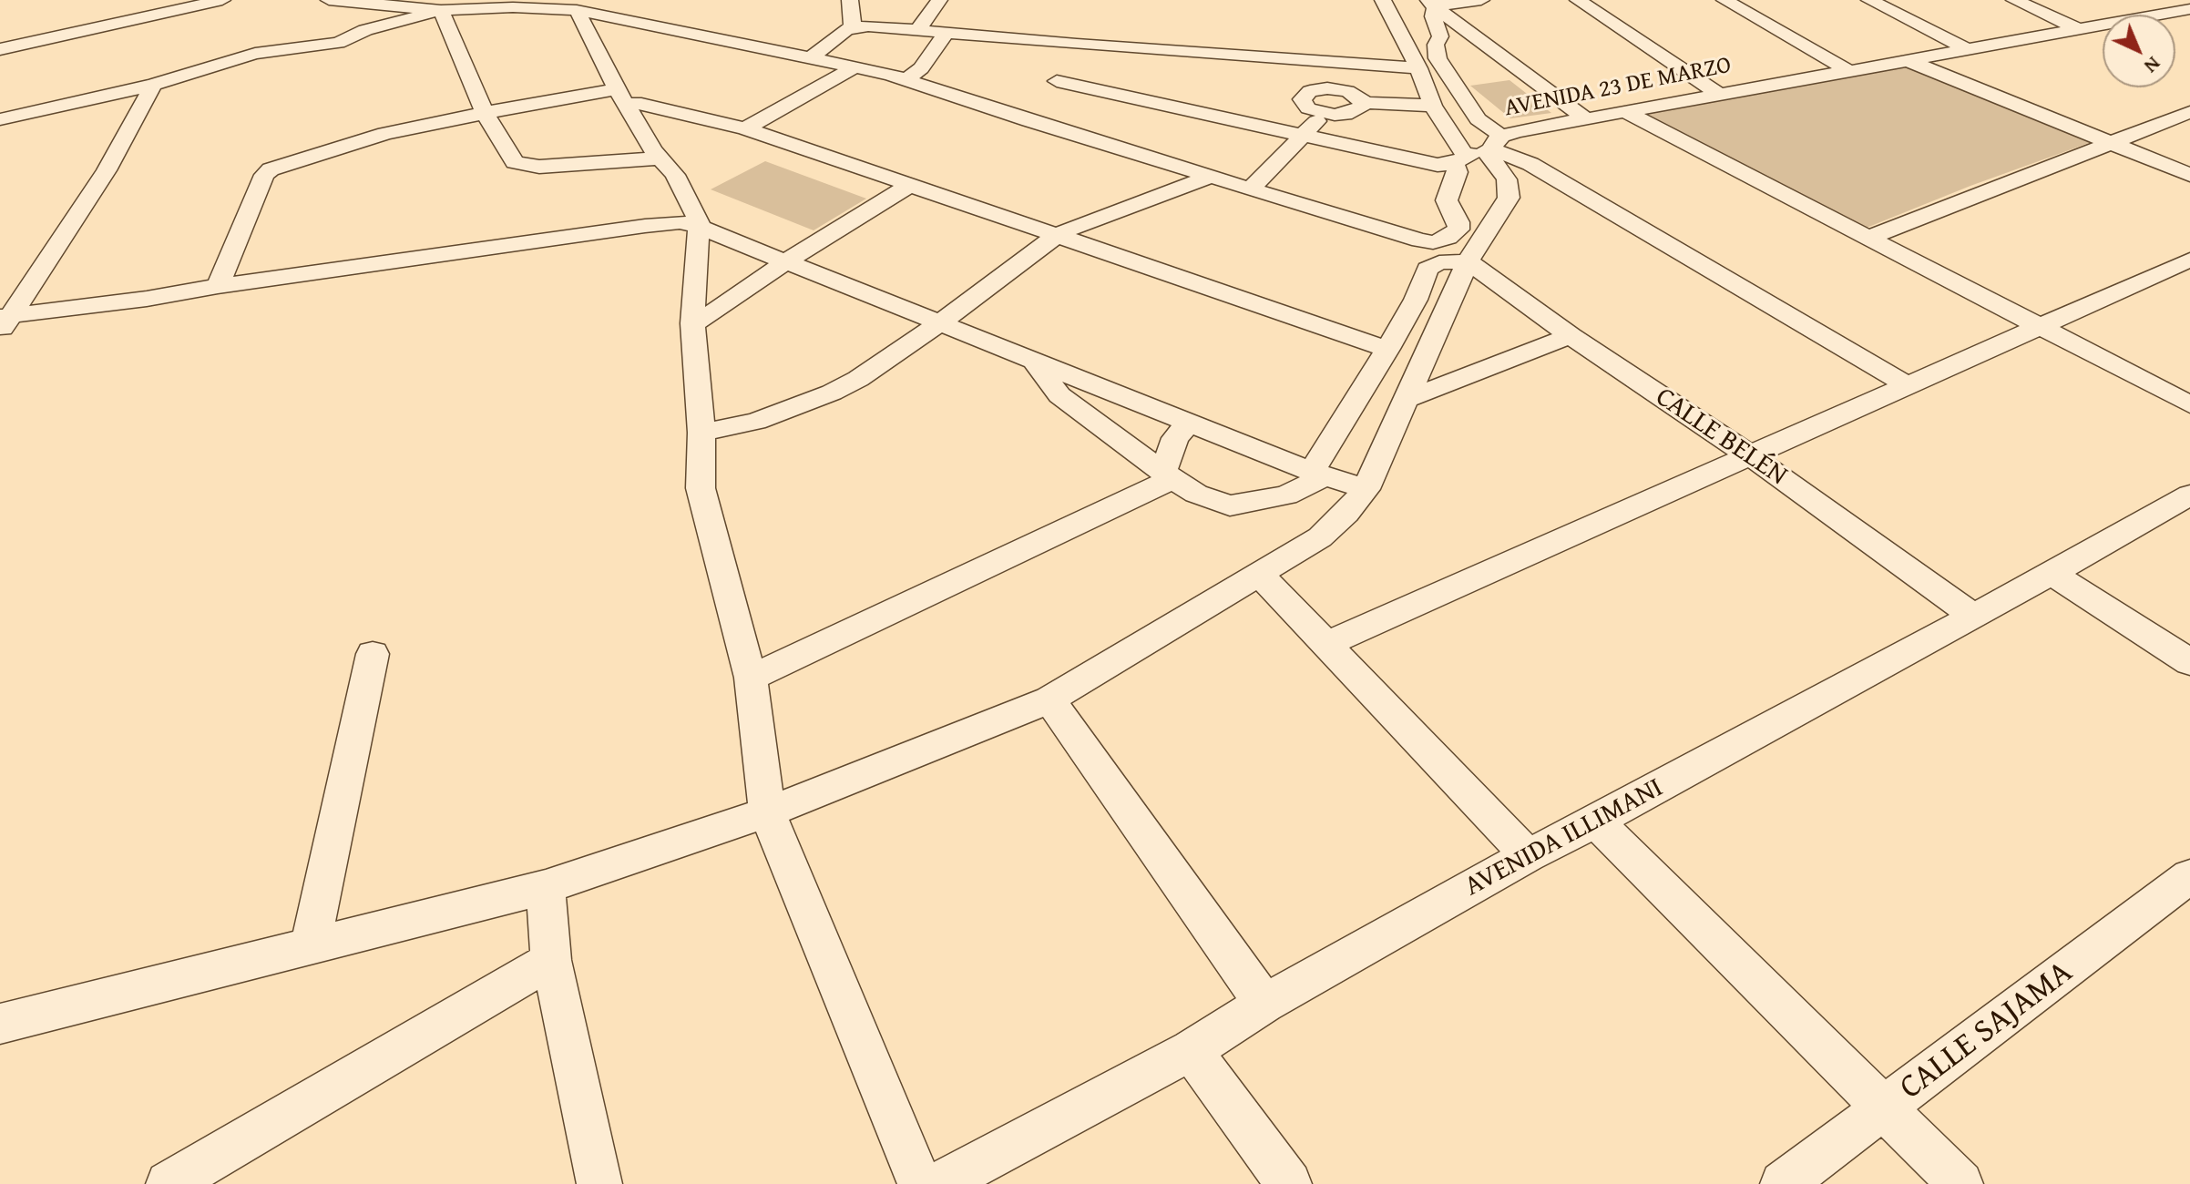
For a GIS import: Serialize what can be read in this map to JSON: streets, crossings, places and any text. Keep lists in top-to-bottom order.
{
  "streets": {
    "street": [
      "AVENIDA 23 DE MARZO",
      "CALLE BELÉN",
      "AVENIDA ILLIMANI",
      "CALLE SAJAMA"
    ]
  },
  "crossings": [
    ["CALLE BELÉN", "AVENIDA ILLIMANI"]
  ],
  "north": "bottom right"
}
